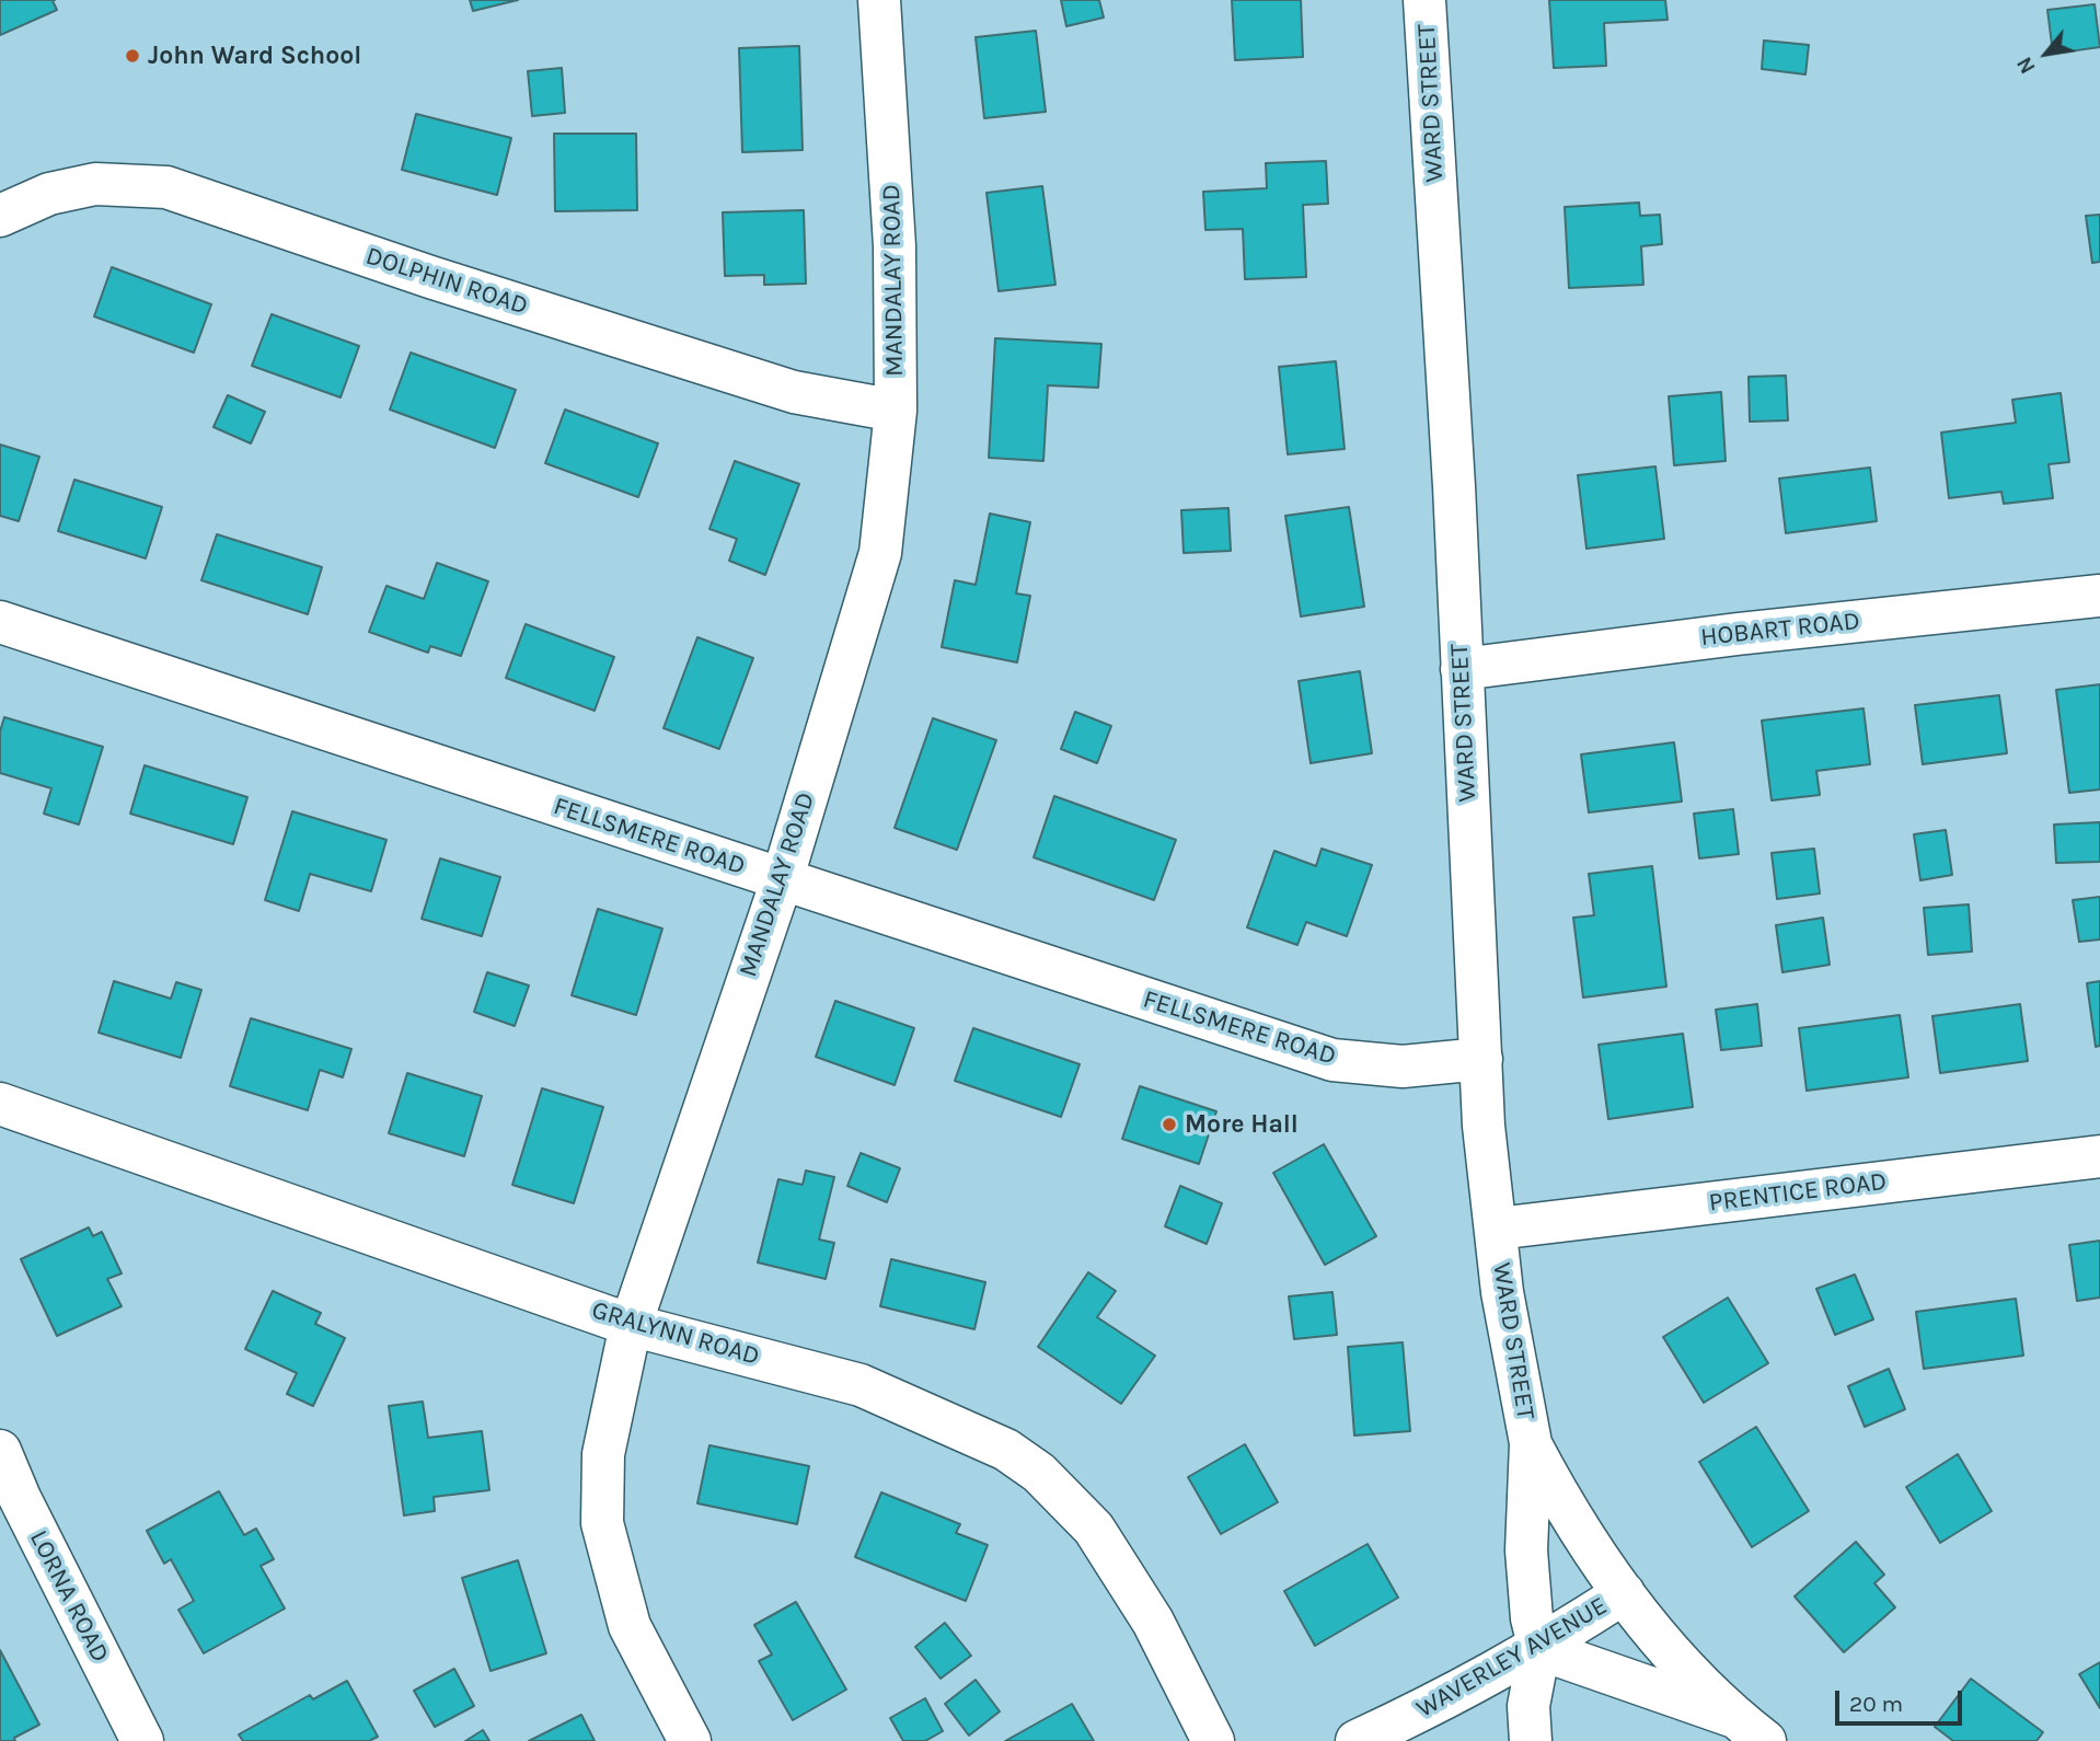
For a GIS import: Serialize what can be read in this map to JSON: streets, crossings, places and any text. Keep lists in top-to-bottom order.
{
  "streets": {
    "street": [
      "WARD STREET",
      "MANDALAY ROAD",
      "DOLPHIN ROAD",
      "HOBART ROAD",
      "FELLSMERE ROAD",
      "PRENTICE ROAD",
      "GRALYNN ROAD",
      "LORNA ROAD",
      "WAVERLEY AVENUE"
    ]
  },
  "crossings": [
    ["WARD STREET", "HOBART ROAD"],
    ["WARD STREET", "FELLSMERE ROAD"],
    ["WARD STREET", "PRENTICE ROAD"],
    ["WARD STREET", "WAVERLEY AVENUE"],
    ["MANDALAY ROAD", "DOLPHIN ROAD"],
    ["MANDALAY ROAD", "FELLSMERE ROAD"],
    ["MANDALAY ROAD", "GRALYNN ROAD"]
  ],
  "places": ["John Ward School", "More Hall"],
  "scale_bar": "20 m",
  "north": "bottom left"
}
